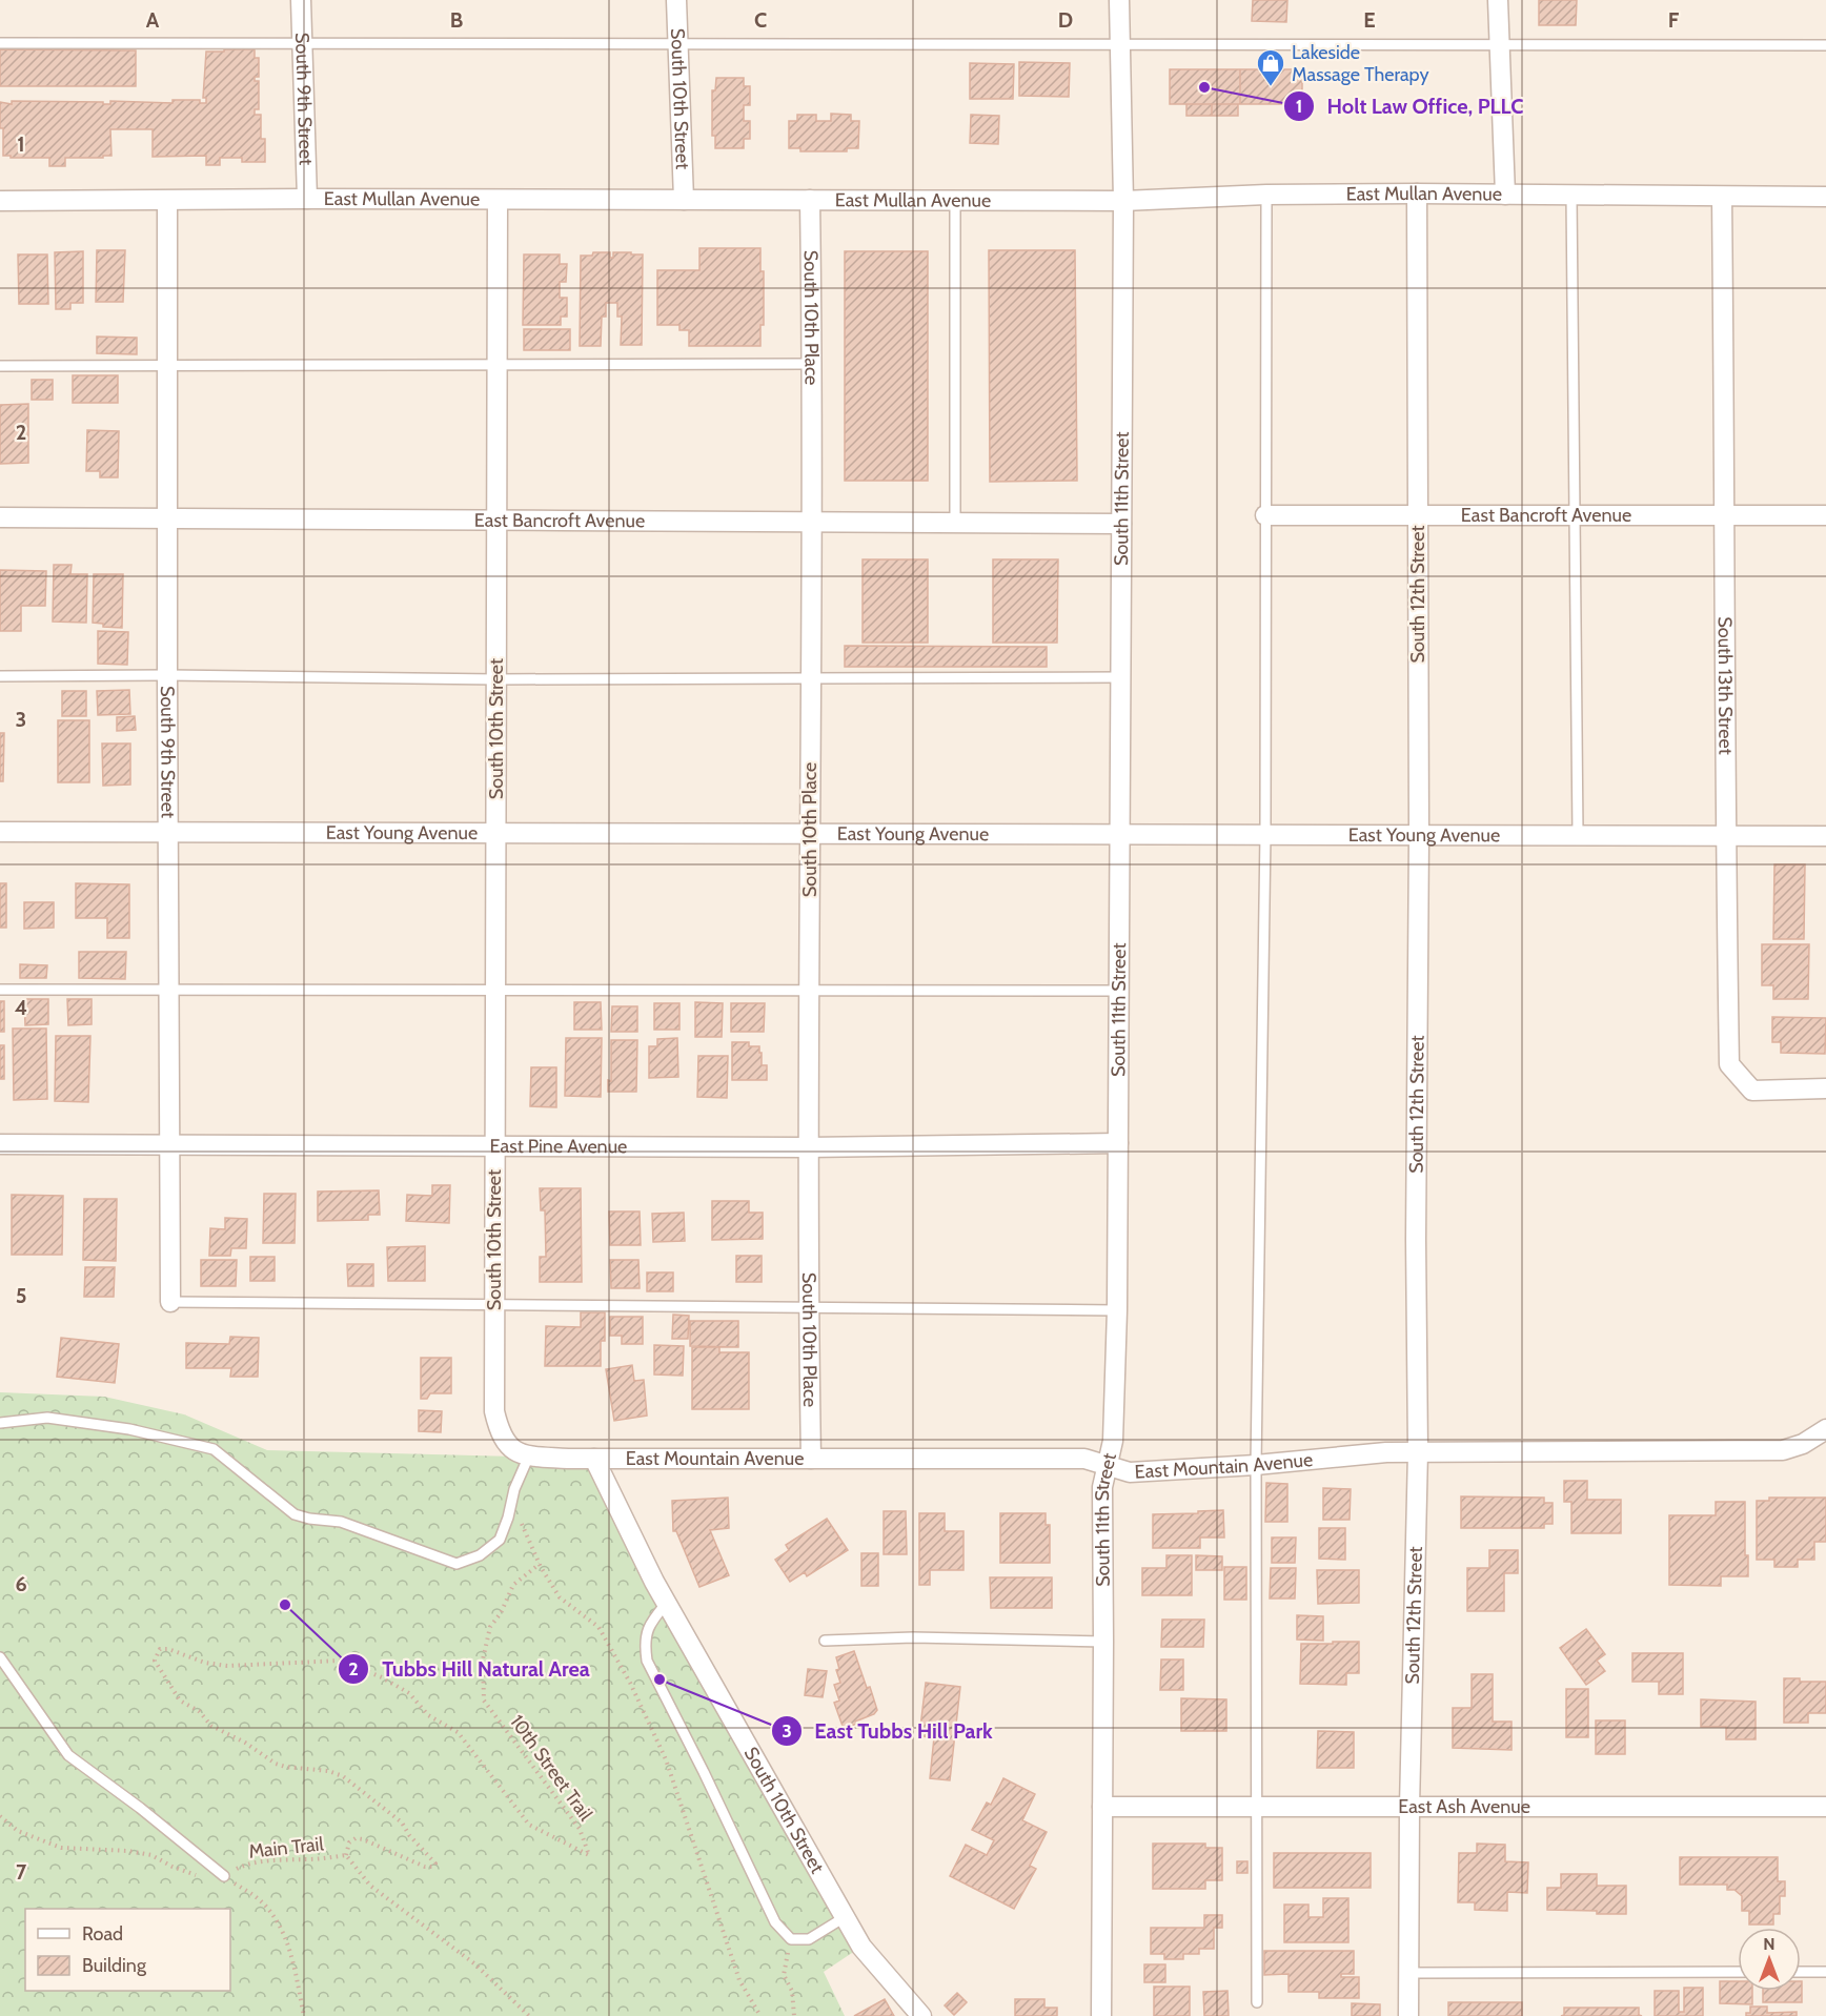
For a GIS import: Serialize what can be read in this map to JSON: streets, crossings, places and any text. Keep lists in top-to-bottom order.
{
  "streets": {
    "street": [
      "South 9th Street",
      "South 10th Street",
      "East Mullan Avenue",
      "South 10th Place",
      "South 11th Street",
      "East Bancroft Avenue",
      "South 12th Street",
      "South 13th Street",
      "East Young Avenue",
      "East Pine Avenue",
      "East Mountain Avenue",
      "East Ash Avenue"
    ],
    "path": ["10th Street Trail", "Main Trail"]
  },
  "crossings": [
    ["South 9th Street", "East Mullan Avenue"],
    ["South 9th Street", "East Bancroft Avenue"],
    ["South 9th Street", "East Young Avenue"],
    ["South 9th Street", "East Pine Avenue"],
    ["South 10th Street", "East Mullan Avenue"],
    ["South 10th Street", "East Bancroft Avenue"],
    ["South 10th Street", "East Young Avenue"],
    ["South 10th Street", "East Pine Avenue"],
    ["South 10th Street", "East Mountain Avenue"],
    ["East Mullan Avenue", "South 10th Place"],
    ["East Mullan Avenue", "South 11th Street"],
    ["East Mullan Avenue", "South 12th Street"],
    ["East Mullan Avenue", "South 13th Street"],
    ["South 10th Place", "East Bancroft Avenue"],
    ["South 10th Place", "East Young Avenue"],
    ["South 10th Place", "East Pine Avenue"],
    ["South 10th Place", "East Mountain Avenue"],
    ["South 11th Street", "East Bancroft Avenue"],
    ["South 11th Street", "East Young Avenue"],
    ["South 11th Street", "East Pine Avenue"],
    ["South 11th Street", "East Mountain Avenue"],
    ["South 11th Street", "East Ash Avenue"],
    ["East Bancroft Avenue", "South 12th Street"],
    ["East Bancroft Avenue", "South 13th Street"],
    ["South 12th Street", "East Young Avenue"],
    ["South 12th Street", "East Mountain Avenue"],
    ["South 12th Street", "East Ash Avenue"],
    ["South 13th Street", "East Young Avenue"],
    ["10th Street Trail", "Main Trail"]
  ],
  "places": {
    "other": ["Holt Law Office, PLLC", "Tubbs Hill Natural Area", "East Tubbs Hill Park"],
    "shop": ["Lakeside Massage Therapy"]
  },
  "legend": ["Road", "Building"],
  "north": "top",
  "grid": {
    "columns": [
      "A",
      "B",
      "C",
      "D",
      "E",
      "F"
    ],
    "rows": [
      "1",
      "2",
      "3",
      "4",
      "5",
      "6",
      "7"
    ]
  }
}
